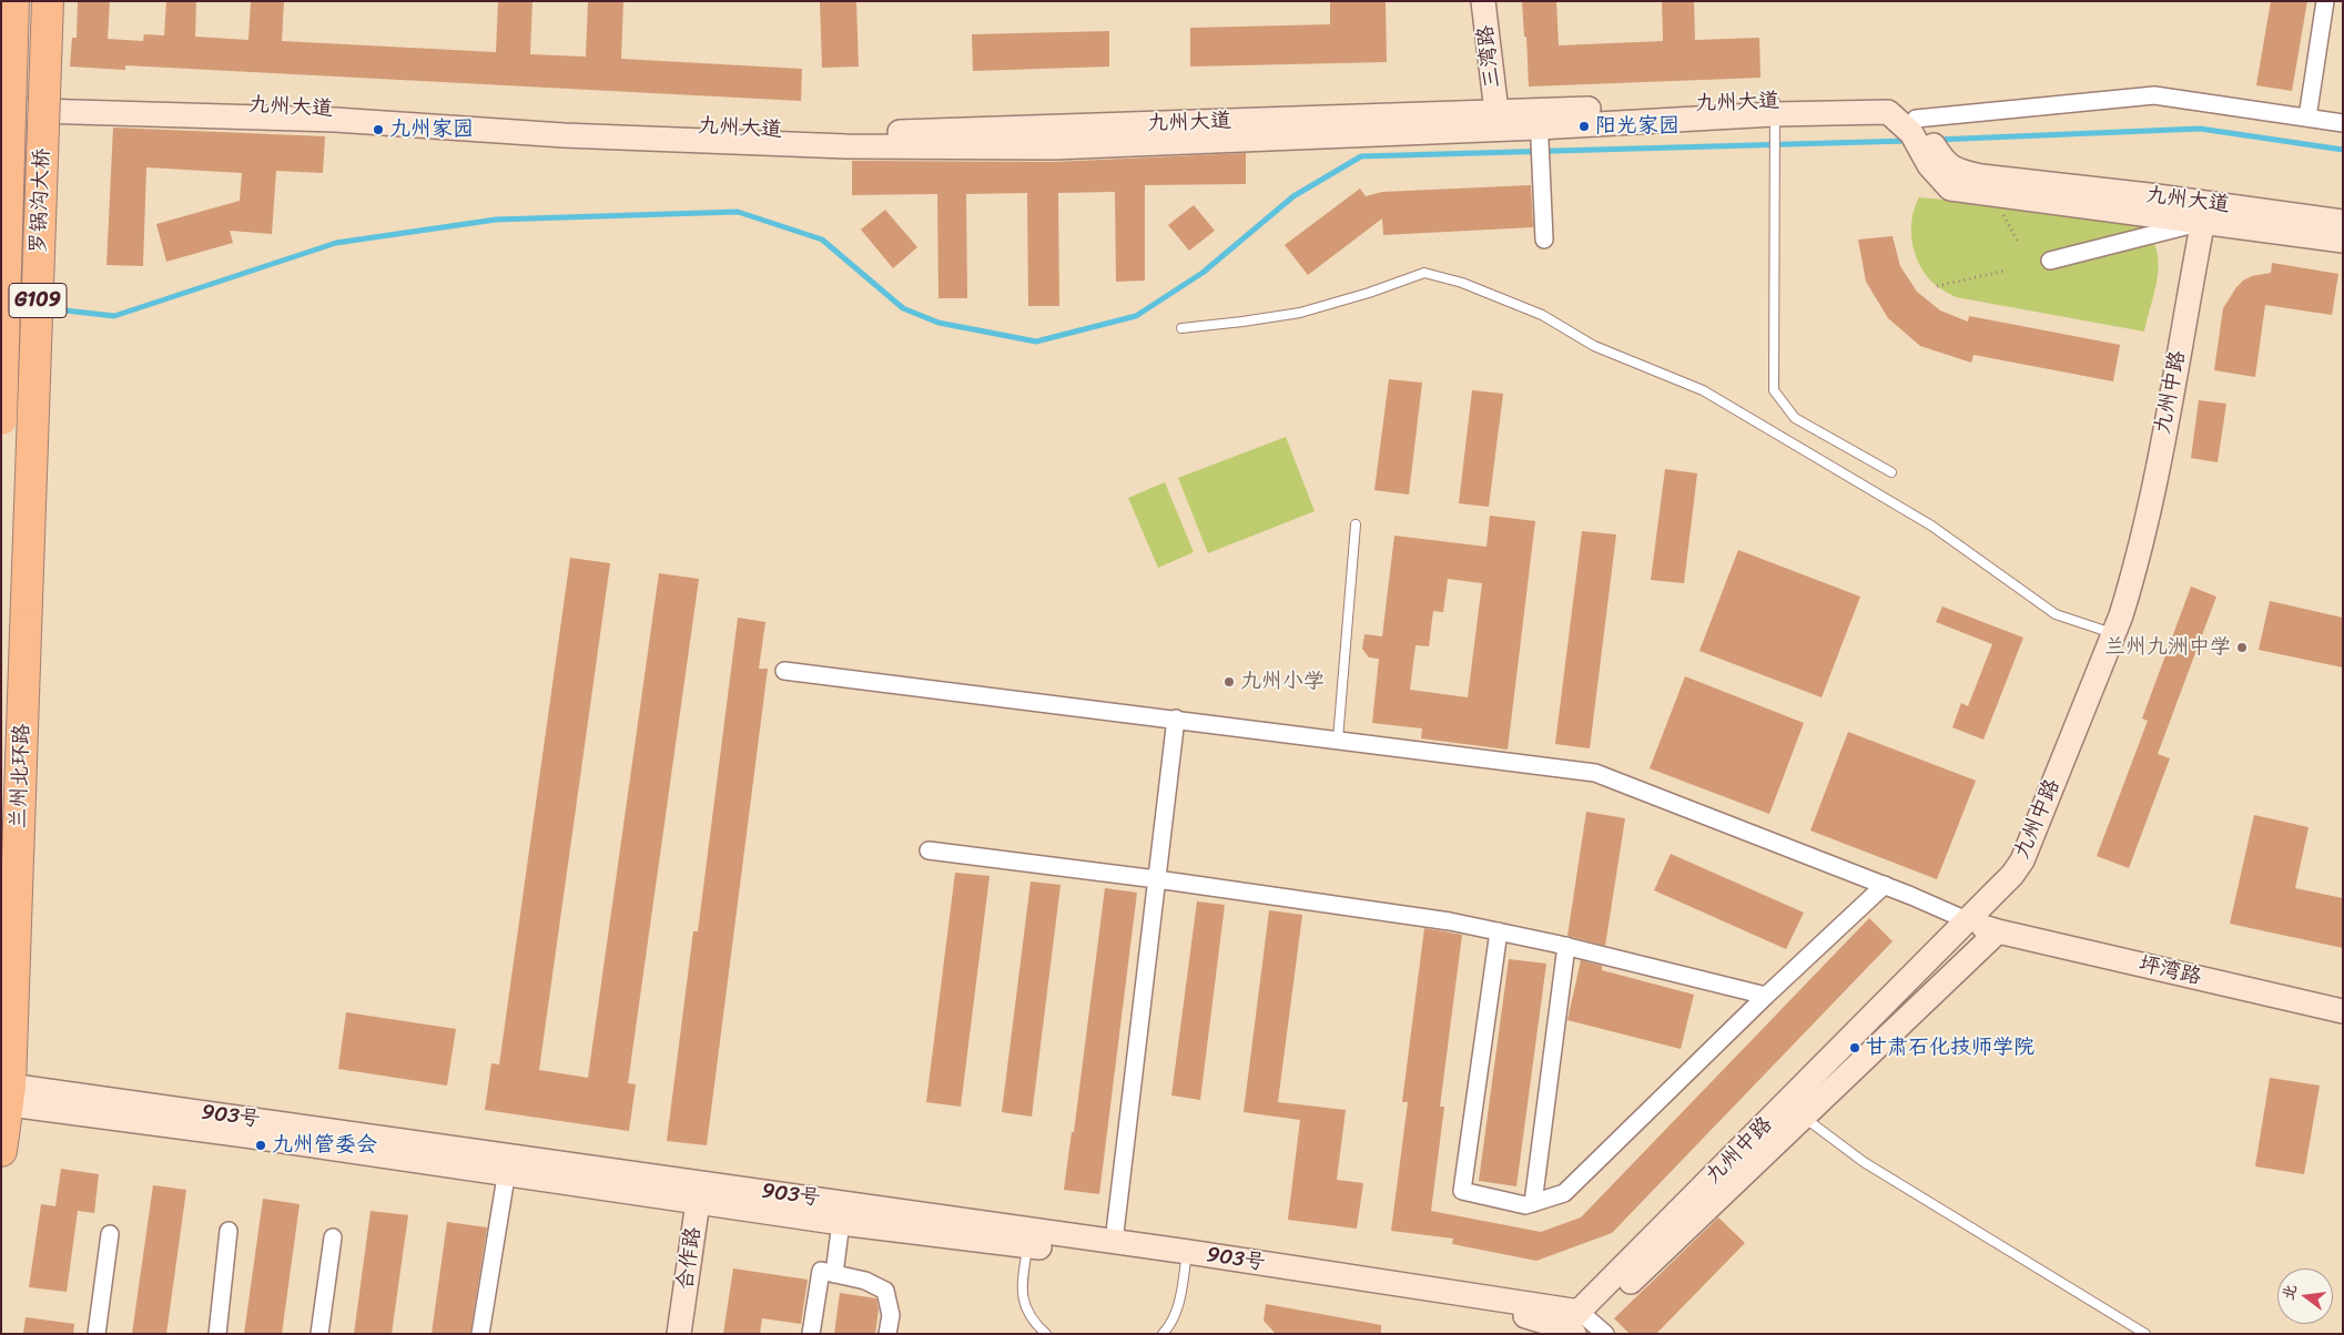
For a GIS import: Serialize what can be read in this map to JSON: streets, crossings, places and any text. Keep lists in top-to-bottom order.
{
  "streets": {
    "highway": ["罗锅沟大桥", "G109", "兰州北环路"],
    "main road": [
      "三湾路",
      "九州大道",
      "九州中路",
      "坪湾路",
      "903号",
      "合作路"
    ]
  },
  "crossings": [
    ["三湾路", "九州大道"],
    ["九州大道", "九州中路"],
    ["罗锅沟大桥", "兰州北环路"],
    ["九州中路", "坪湾路"],
    ["九州中路", "903号"],
    ["兰州北环路", "903号"],
    ["903号", "合作路"]
  ],
  "places": [
    "阳光家园",
    "九州家园",
    "兰州九洲中学",
    "九州小学",
    "甘肃石化技师学院",
    "九州管委会"
  ],
  "north": "left"
}
